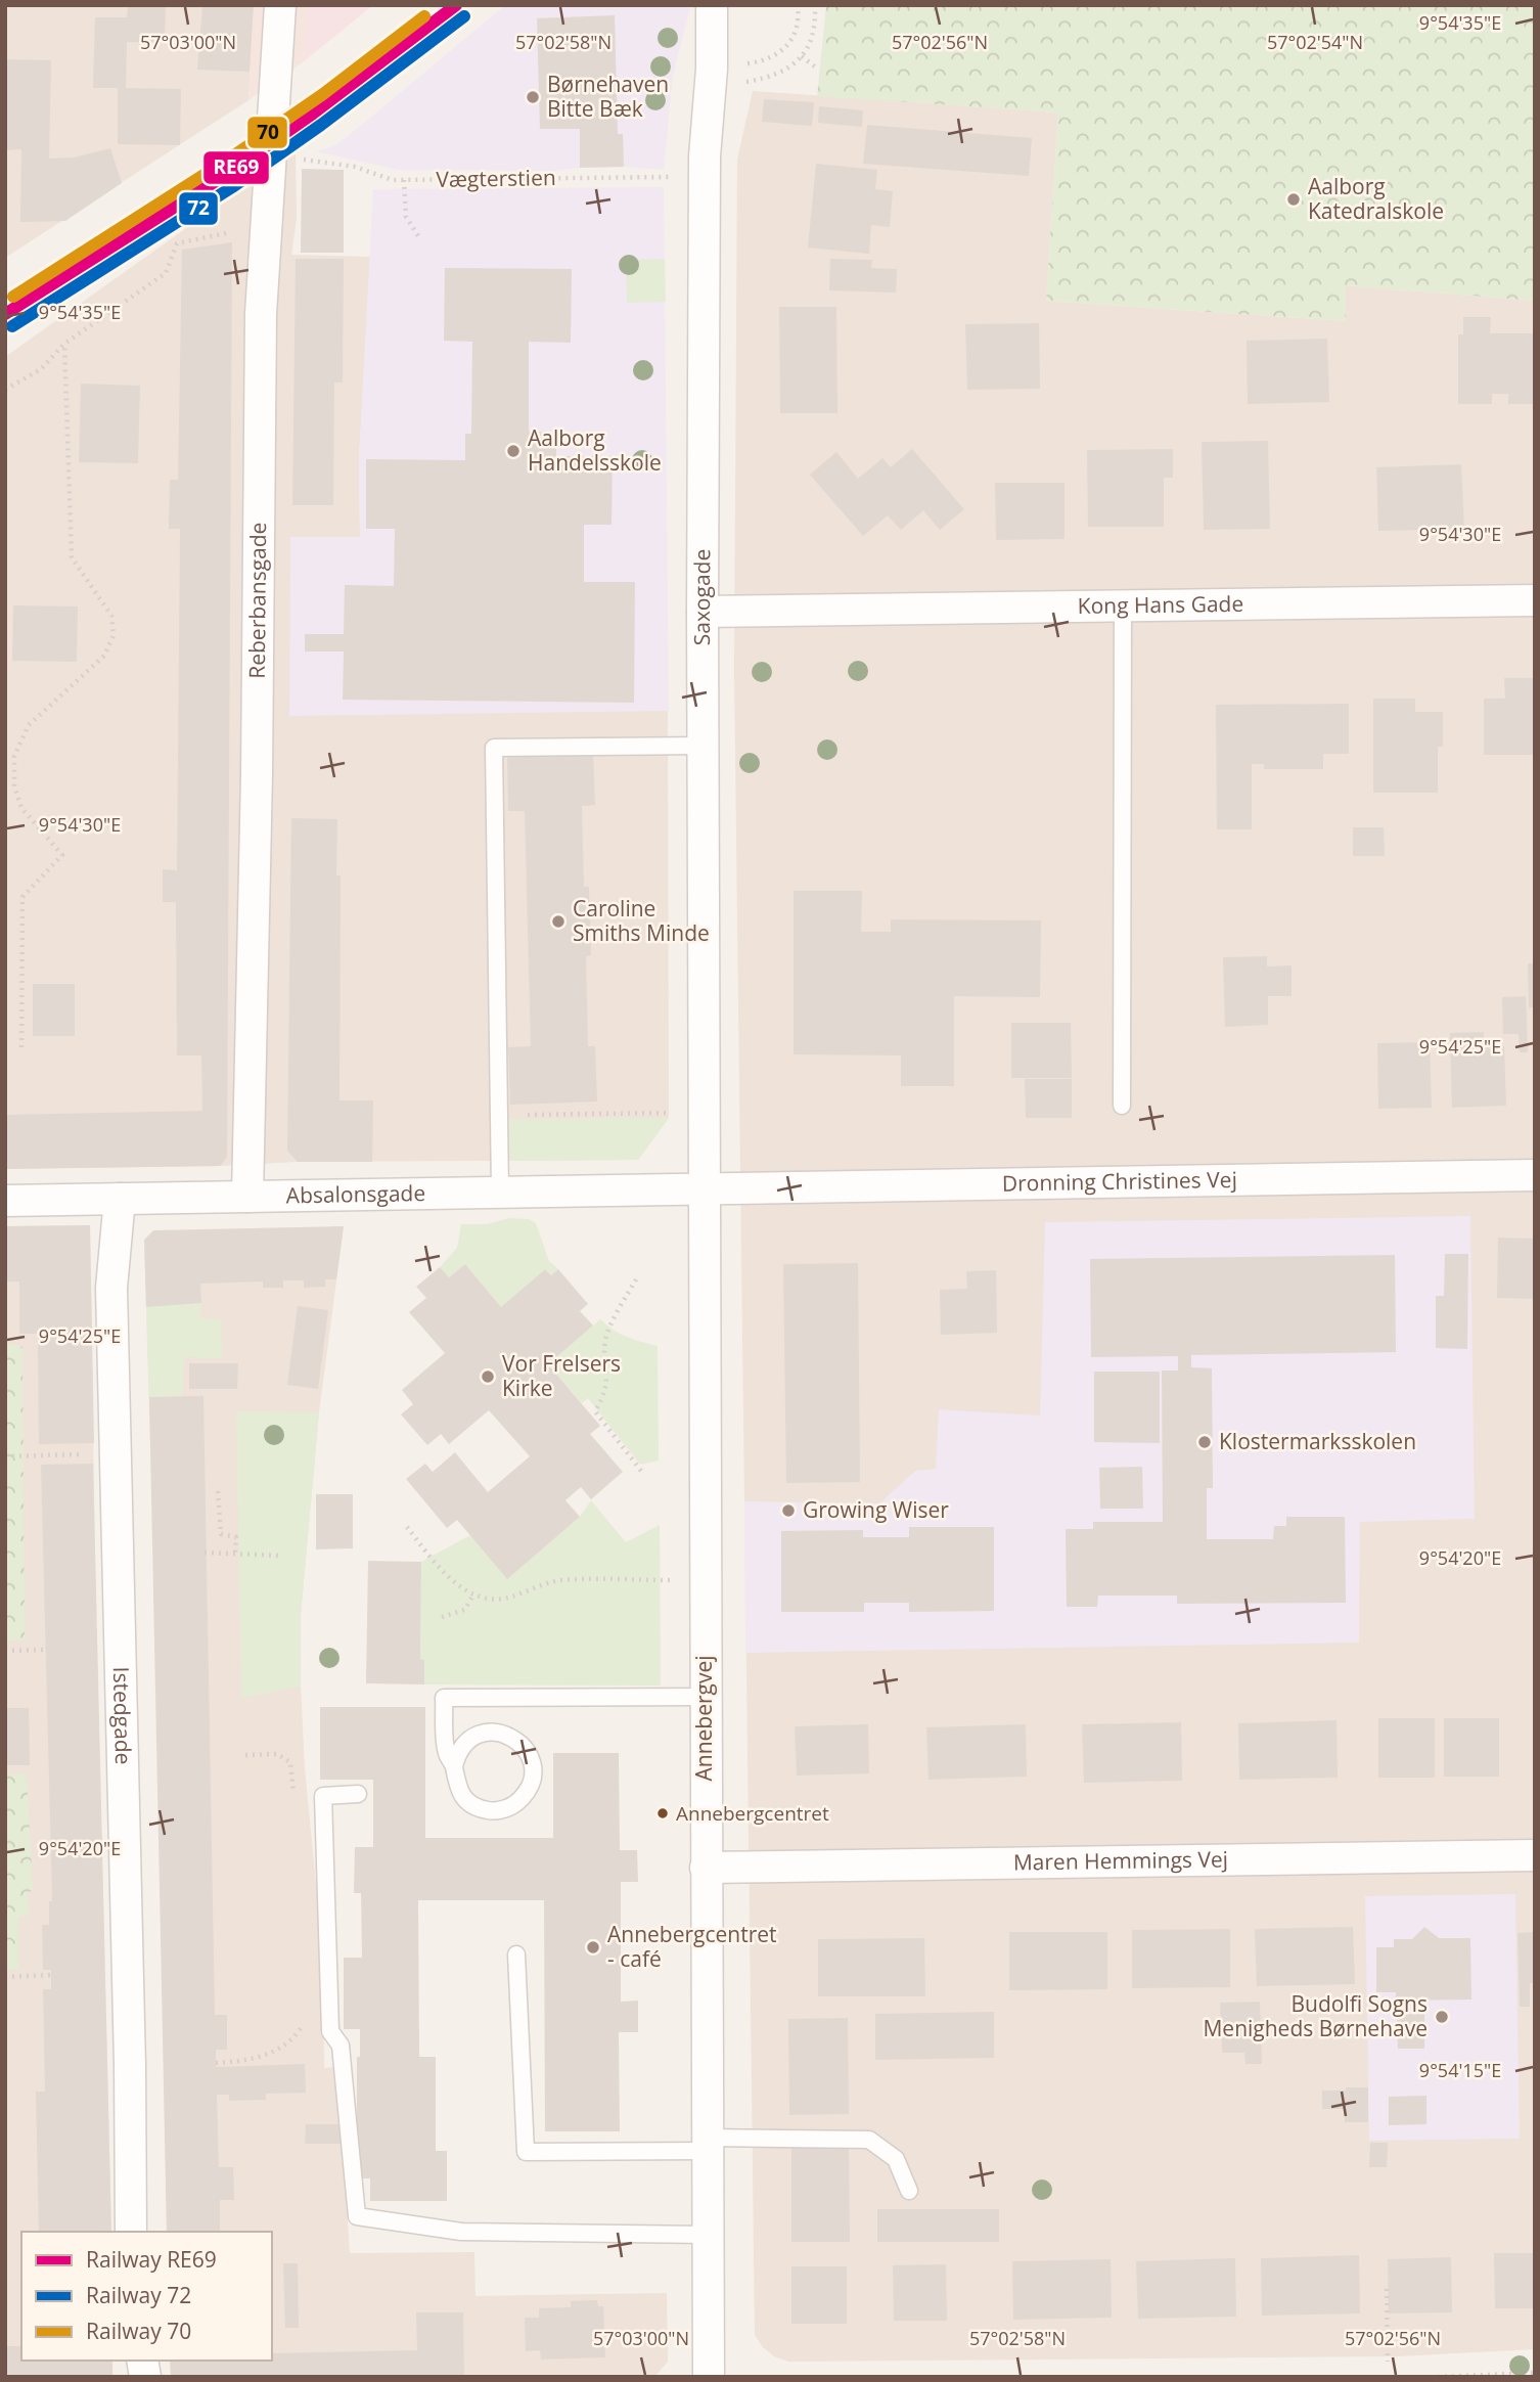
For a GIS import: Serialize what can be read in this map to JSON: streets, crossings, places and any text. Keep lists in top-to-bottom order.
{
  "streets": {
    "street": [
      "Saxogade",
      "Reberbansgade",
      "Kong Hans Gade",
      "Dronning Christines Vej",
      "Absalonsgade",
      "Istedgade",
      "Annebergvej",
      "Maren Hemmings Vej"
    ],
    "path": ["Vægterstien"]
  },
  "crossings": [
    ["Vægterstien", "Saxogade"],
    ["Saxogade", "Kong Hans Gade"],
    ["Saxogade", "Dronning Christines Vej"],
    ["Saxogade", "Absalonsgade"],
    ["Saxogade", "Annebergvej"],
    ["Reberbansgade", "Absalonsgade"],
    ["Dronning Christines Vej", "Absalonsgade"],
    ["Dronning Christines Vej", "Annebergvej"],
    ["Absalonsgade", "Istedgade"],
    ["Absalonsgade", "Annebergvej"],
    ["Annebergvej", "Maren Hemmings Vej"]
  ],
  "places": [
    "Børnehaven Bitte Bæk",
    "Aalborg Katedralskole",
    "Aalborg Handelsskole",
    "Caroline Smiths Minde",
    "Vor Frelsers Kirke",
    "Klostermarksskolen",
    "Growing Wiser",
    "Annebergcentret",
    "Annebergcentret - café",
    "Budolfi Sogns Menigheds Børnehave"
  ],
  "lines": ["rail line RE69", "rail line 72", "rail line 70"],
  "legend": ["Railway RE69", "Railway 72", "Railway 70"],
  "coordinates": [
    "9°54'35\"E",
    "57°03'00\"N",
    "57°02'58\"N",
    "57°02'56\"N",
    "57°02'54\"N",
    "9°54'30\"E",
    "9°54'25\"E",
    "9°54'20\"E",
    "9°54'15\"E"
  ]
}
